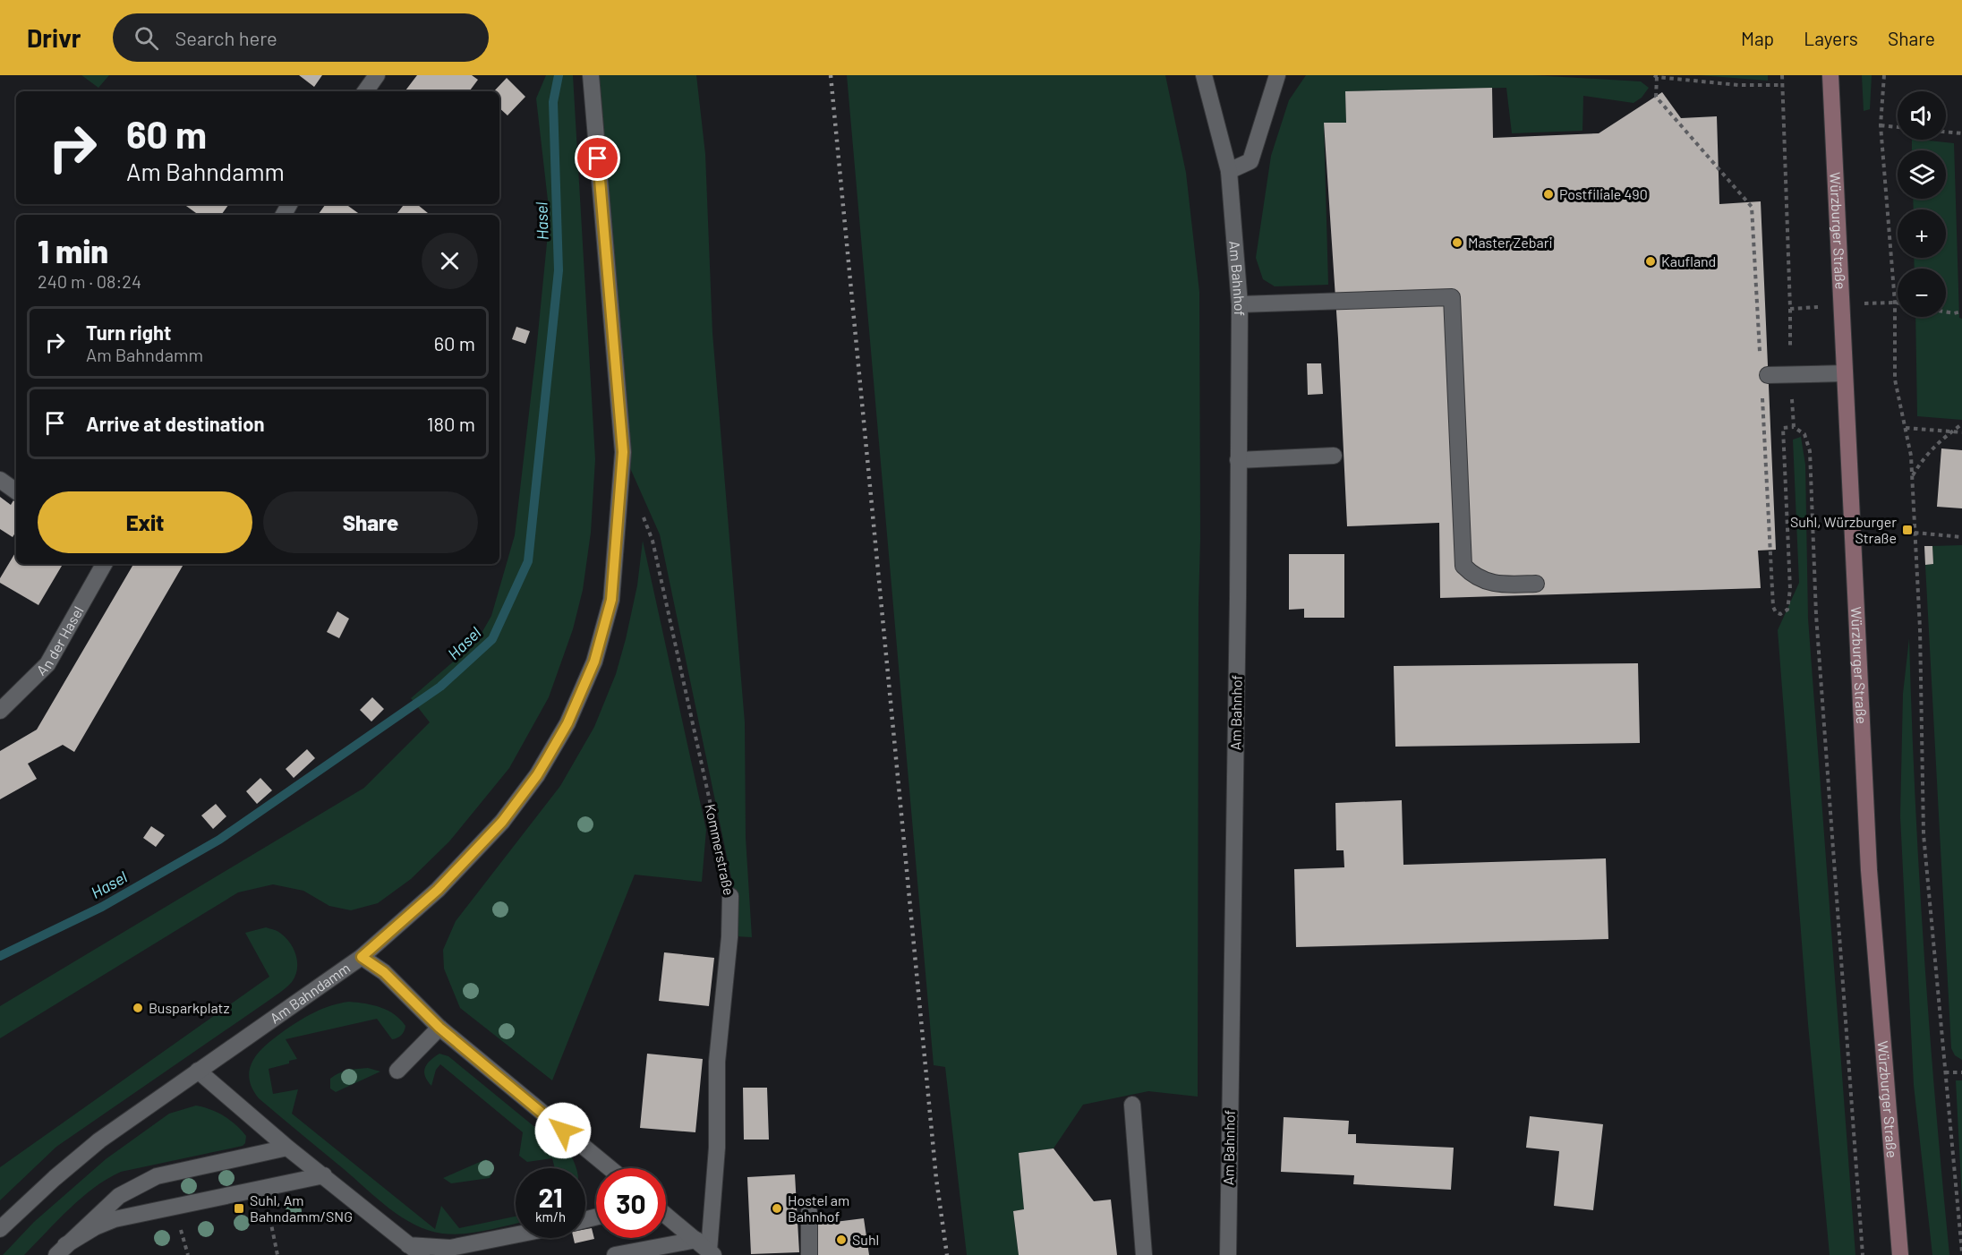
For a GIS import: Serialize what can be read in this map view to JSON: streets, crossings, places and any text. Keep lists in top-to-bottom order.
{
  "streets": {
    "main road": ["Würzburger Straße"],
    "street": [
      "Am Bahnhof",
      "An der Hasel",
      "Kommerstraße",
      "Am Bahndamm"
    ]
  },
  "crossings": [
    ["Kommerstraße", "Am Bahndamm"]
  ],
  "water": ["Hasel"],
  "places": {
    "other": [
      "Postfiliale 490",
      "Master Zebari",
      "Kaufland",
      "Busparkplatz",
      "Hostel am Bahnhof",
      "Suhl"
    ],
    "transit": ["Suhl, Würzburger Straße", "Suhl, Am Bahndamm/SNG"]
  },
  "page": {
    "header": "Drivr",
    "search": "Search here",
    "nav": ["Map", "Layers", "Share"],
    "map_buttons": ["+", "−"],
    "turn": ["60 m", "Am Bahndamm"],
    "heading": ["1 min", "240 m · 08:24"],
    "list": [
      {
        "name": "Turn right",
        "note": "Am Bahndamm",
        "value": "60 m"
      },
      {
        "name": "Arrive at destination",
        "value": "180 m"
      }
    ],
    "buttons": ["Exit", "Share"],
    "speed": "21 km/h",
    "limit": "30"
  }
}
